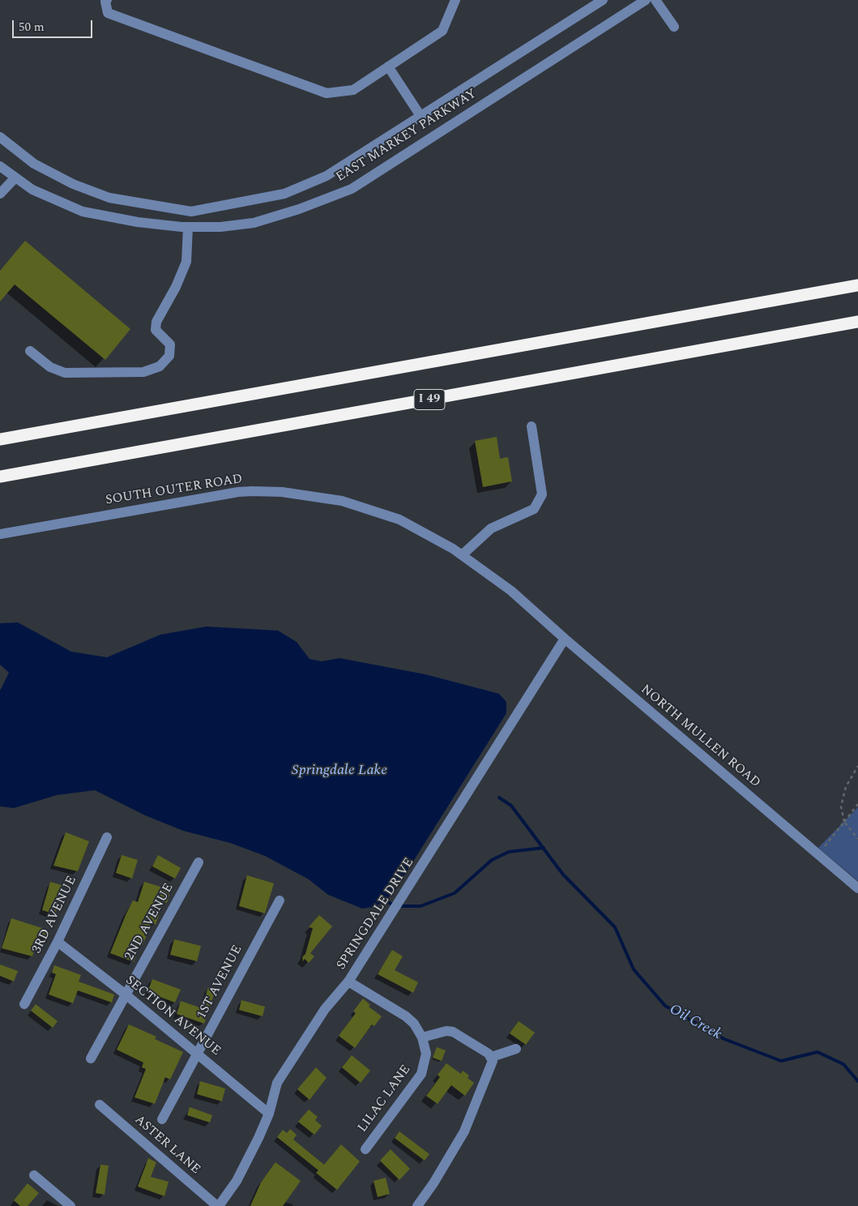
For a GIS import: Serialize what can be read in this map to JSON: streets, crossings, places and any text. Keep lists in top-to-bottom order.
{
  "streets": {
    "highway": ["I 49"],
    "street": [
      "EAST MARKEY PARKWAY",
      "SOUTH OUTER ROAD",
      "NORTH MULLEN ROAD",
      "SPRINGDALE DRIVE",
      "3RD AVENUE",
      "2ND AVENUE",
      "1ST AVENUE",
      "SECTION AVENUE",
      "LILAC LANE",
      "ASTER LANE"
    ]
  },
  "crossings": [
    ["SOUTH OUTER ROAD", "NORTH MULLEN ROAD"],
    ["NORTH MULLEN ROAD", "SPRINGDALE DRIVE"],
    ["SPRINGDALE DRIVE", "SECTION AVENUE"],
    ["SPRINGDALE DRIVE", "LILAC LANE"],
    ["SPRINGDALE DRIVE", "ASTER LANE"],
    ["3RD AVENUE", "SECTION AVENUE"],
    ["2ND AVENUE", "SECTION AVENUE"],
    ["1ST AVENUE", "SECTION AVENUE"]
  ],
  "water": ["Springdale Lake", "Oil Creek"],
  "scale_bar": "50 m"
}
